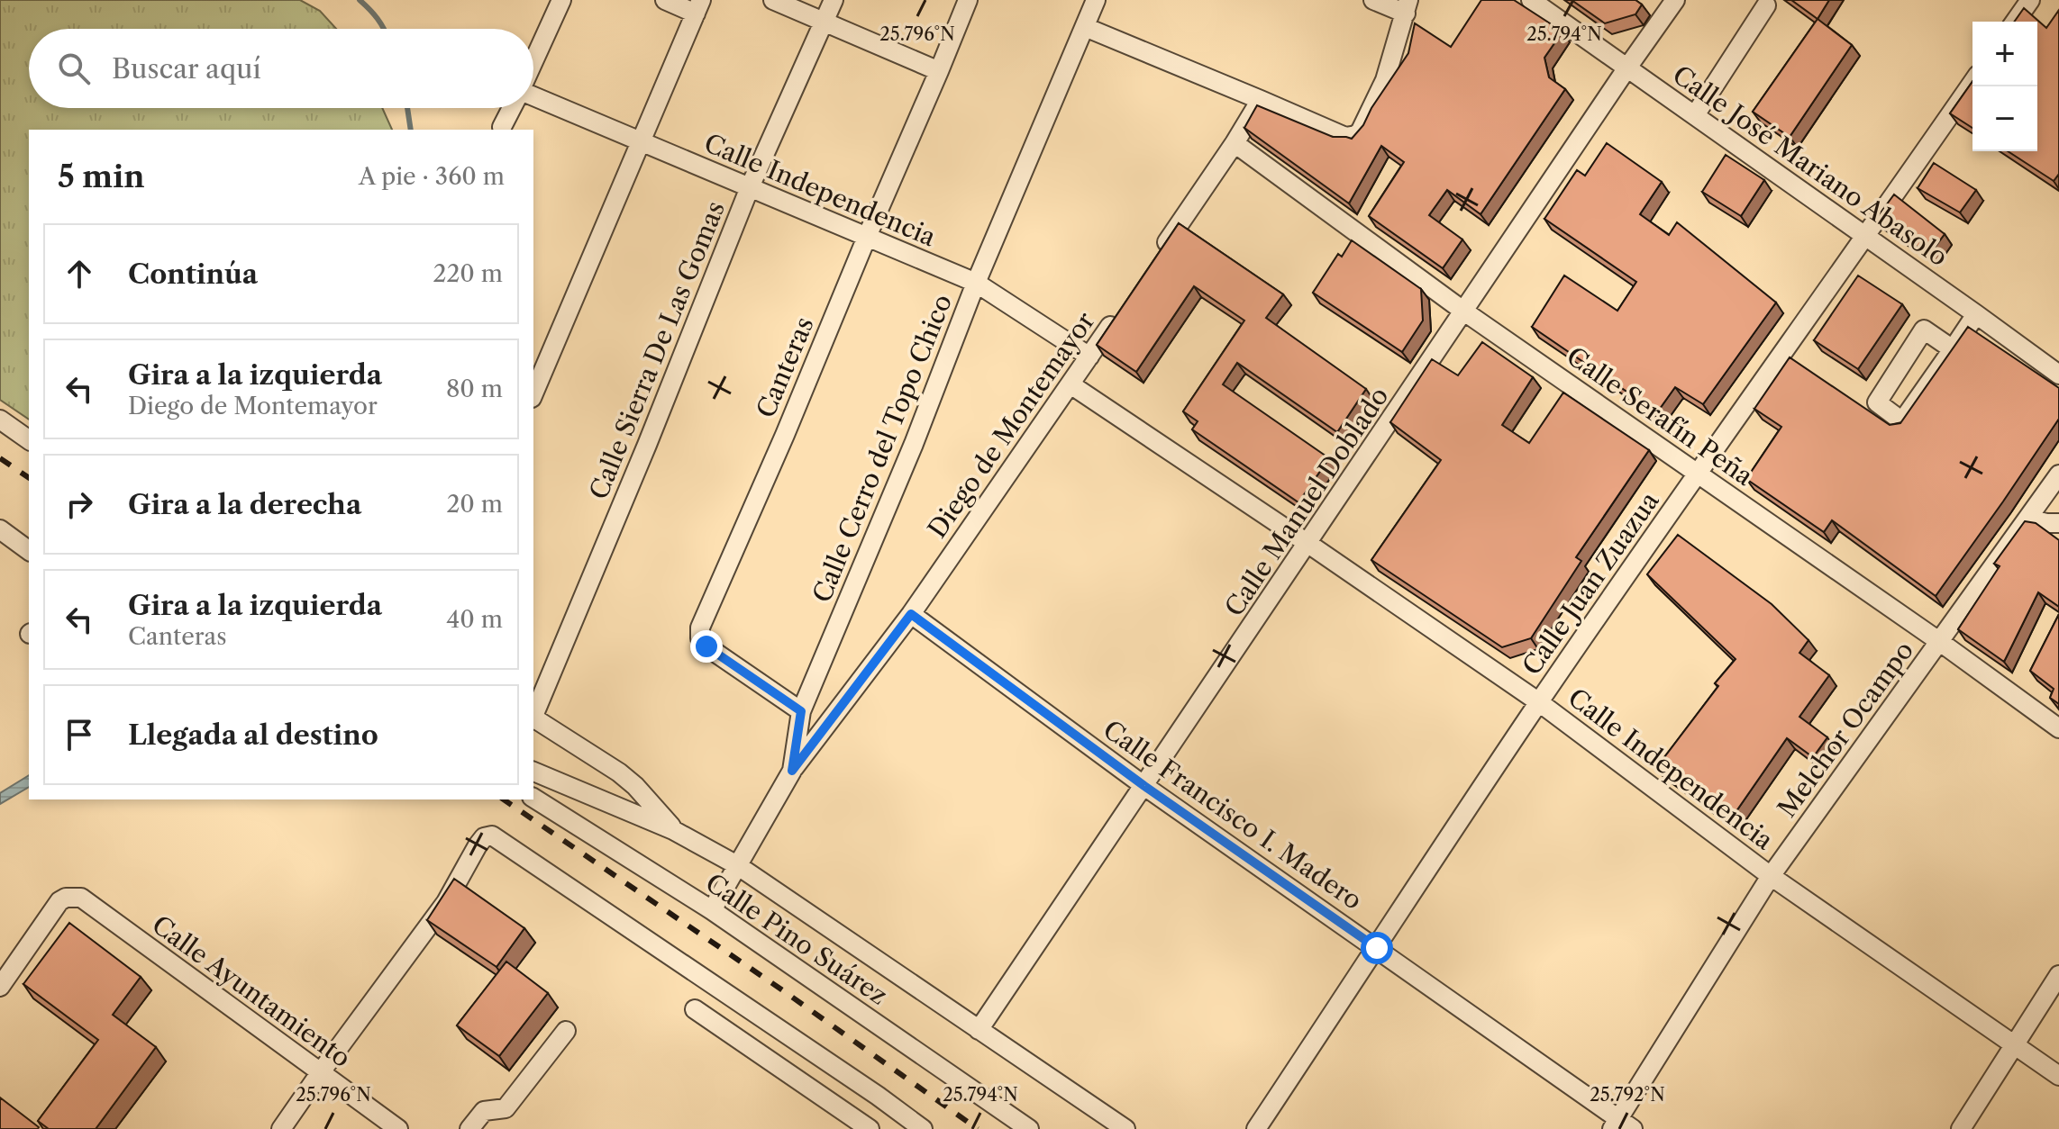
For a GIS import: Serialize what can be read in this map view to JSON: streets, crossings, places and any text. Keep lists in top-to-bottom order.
{
  "streets": {
    "street": [
      "Calle José Mariano Abasolo",
      "Calle Independencia",
      "Calle Sierra De Las Gomas",
      "Canteras",
      "Calle Serafín Peña",
      "Diego de Montemayor",
      "Calle Cerro del Topo Chico",
      "Calle Manuel Doblado",
      "Calle Juan Zuazua",
      "Melchor Ocampo",
      "Calle Francisco I. Madero",
      "Calle Pino Suárez",
      "Calle Ayuntamiento"
    ]
  },
  "crossings": [
    ["Calle José Mariano Abasolo", "Calle Manuel Doblado"],
    ["Calle José Mariano Abasolo", "Calle Juan Zuazua"],
    ["Calle Independencia", "Calle Sierra De Las Gomas"],
    ["Calle Independencia", "Canteras"],
    ["Calle Independencia", "Diego de Montemayor"],
    ["Calle Independencia", "Calle Cerro del Topo Chico"],
    ["Calle Independencia", "Calle Manuel Doblado"],
    ["Calle Independencia", "Calle Juan Zuazua"],
    ["Calle Independencia", "Melchor Ocampo"],
    ["Canteras", "Calle Cerro del Topo Chico"],
    ["Calle Serafín Peña", "Calle Manuel Doblado"],
    ["Calle Serafín Peña", "Calle Juan Zuazua"],
    ["Calle Serafín Peña", "Melchor Ocampo"],
    ["Diego de Montemayor", "Calle Cerro del Topo Chico"],
    ["Diego de Montemayor", "Calle Francisco I. Madero"],
    ["Calle Cerro del Topo Chico", "Calle Pino Suárez"],
    ["Calle Manuel Doblado", "Calle Francisco I. Madero"],
    ["Calle Manuel Doblado", "Calle Pino Suárez"],
    ["Calle Juan Zuazua", "Calle Francisco I. Madero"],
    ["Melchor Ocampo", "Calle Francisco I. Madero"]
  ],
  "page": {
    "map_buttons": ["+", "−"],
    "search": "Buscar aquí",
    "heading": ["5 min", "A pie · 360 m"],
    "list": [
      ["Continúa", "220 m"],
      ["Gira a la izquierda", "Diego de Montemayor", "80 m"],
      ["Gira a la derecha", "20 m"],
      ["Gira a la izquierda", "Canteras", "40 m"],
      "Llegada al destino"
    ]
  },
  "coordinates": ["25.796°N", "25.794°N", "25.792°N"]
}
